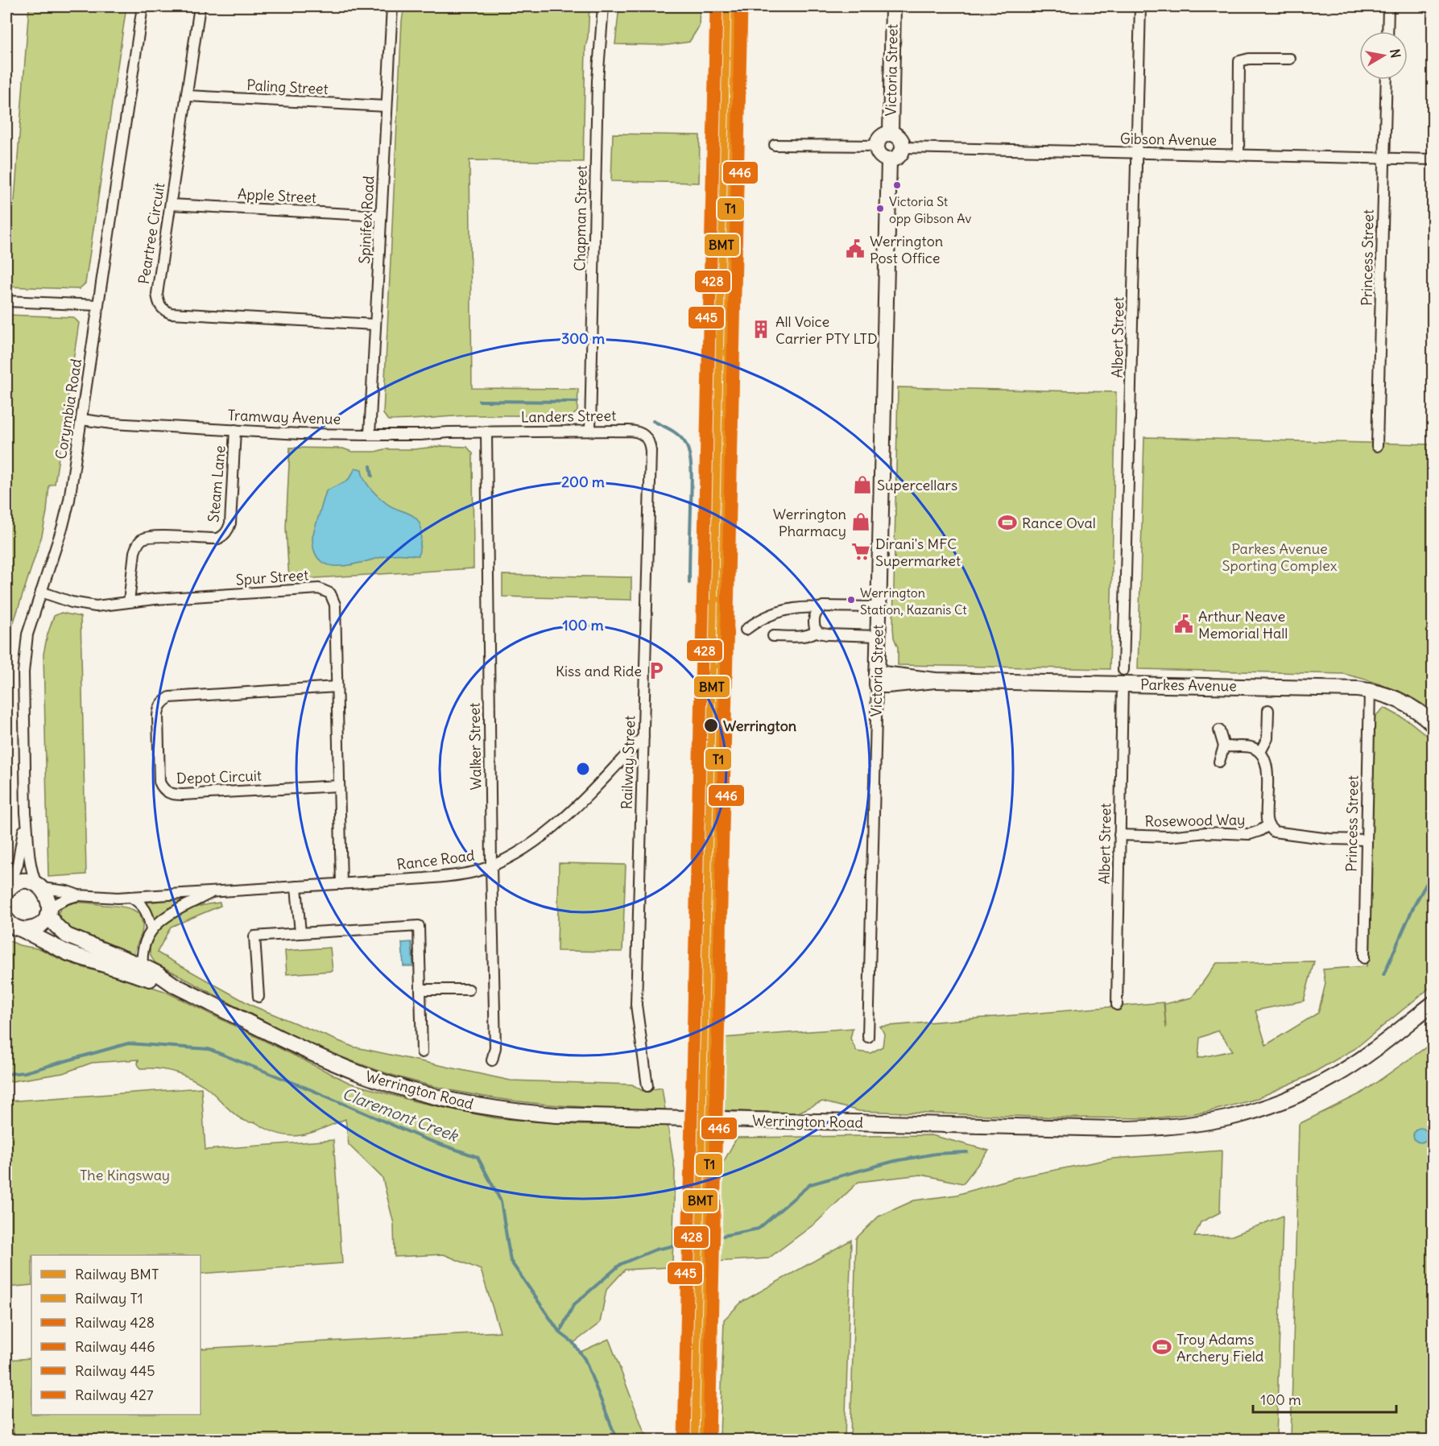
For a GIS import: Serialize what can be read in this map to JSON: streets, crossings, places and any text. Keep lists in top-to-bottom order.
{
  "streets": {
    "main road": ["Victoria Street", "Parkes Avenue", "Werrington Road"],
    "street": [
      "Paling Street",
      "Gibson Avenue",
      "Apple Street",
      "Chapman Street",
      "Spinifex Road",
      "Peartree Circuit",
      "Princess Street",
      "Albert Street",
      "Corymbia Road",
      "Landers Street",
      "Tramway Avenue",
      "Steam Lane",
      "Spur Street",
      "Walker Street",
      "Railway Street",
      "Depot Circuit",
      "Rosewood Way",
      "Rance Road"
    ]
  },
  "crossings": [
    ["Victoria Street", "Gibson Avenue"],
    ["Victoria Street", "Parkes Avenue"],
    ["Paling Street", "Spinifex Road"],
    ["Paling Street", "Peartree Circuit"],
    ["Gibson Avenue", "Princess Street"],
    ["Gibson Avenue", "Albert Street"],
    ["Apple Street", "Spinifex Road"],
    ["Apple Street", "Peartree Circuit"],
    ["Chapman Street", "Landers Street"],
    ["Spinifex Road", "Peartree Circuit"],
    ["Spinifex Road", "Tramway Avenue"],
    ["Princess Street", "Parkes Avenue"],
    ["Albert Street", "Parkes Avenue"],
    ["Albert Street", "Rosewood Way"],
    ["Corymbia Road", "Tramway Avenue"],
    ["Corymbia Road", "Spur Street"],
    ["Corymbia Road", "Rance Road"],
    ["Landers Street", "Tramway Avenue"],
    ["Landers Street", "Walker Street"],
    ["Landers Street", "Railway Street"],
    ["Tramway Avenue", "Steam Lane"],
    ["Tramway Avenue", "Walker Street"],
    ["Steam Lane", "Spur Street"],
    ["Spur Street", "Depot Circuit"],
    ["Spur Street", "Rance Road"],
    ["Walker Street", "Rance Road"],
    ["Railway Street", "Rance Road"],
    ["Rance Road", "Werrington Road"]
  ],
  "water": ["Claremont Creek"],
  "parks": ["Parkes Avenue Sporting Complex", "The Kingsway"],
  "places": {
    "other": ["Victoria St opp Gibson Av", "Werrington Station, Kazanis Ct", "Werrington"],
    "public building": ["Werrington Post Office", "Arthur Neave Memorial Hall"],
    "building": ["All Voice Carrier PTY LTD"],
    "shop": ["Supercellars", "Werrington Pharmacy"],
    "sports": ["Rance Oval", "Troy Adams Archery Field"],
    "supermarket": ["Dirani's MFC Supermarket"],
    "parking": ["Kiss and Ride"]
  },
  "lines": [
    "rail line BMT",
    "rail line T1",
    "rail line 428",
    "rail line 446",
    "rail line 445",
    "rail line 427"
  ],
  "legend": [
    "Railway BMT",
    "Railway T1",
    "Railway 428",
    "Railway 446",
    "Railway 445",
    "Railway 427"
  ],
  "scale_bar": "100 m",
  "north": "right",
  "rings": ["300 m", "200 m", "100 m"]
}
